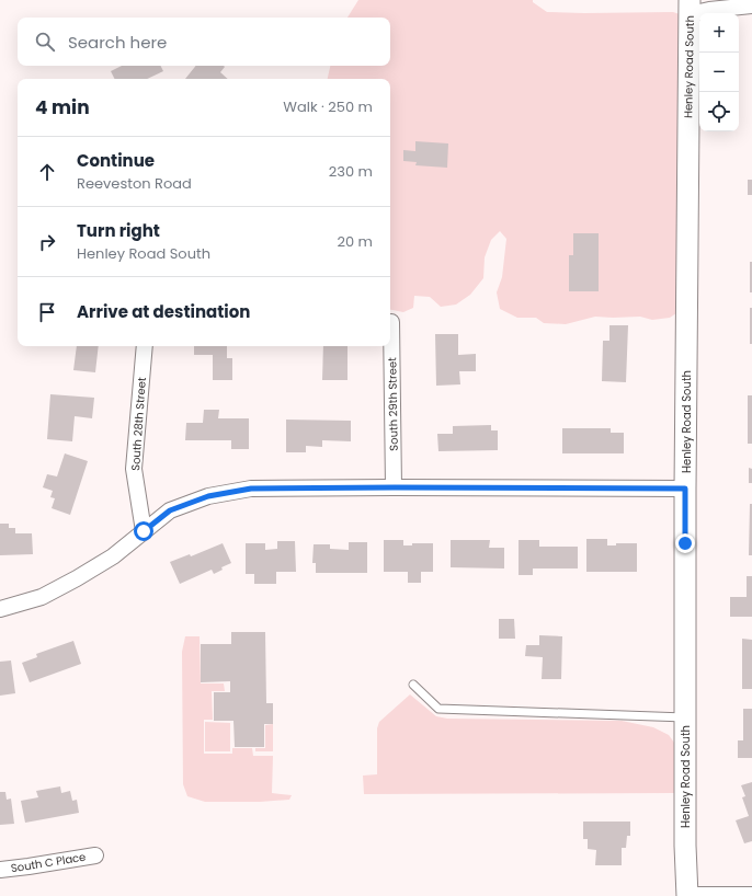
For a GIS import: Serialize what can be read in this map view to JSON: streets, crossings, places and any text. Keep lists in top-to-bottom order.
{
  "streets": {
    "street": [
      "Henley Road South",
      "South 29th Street",
      "South 28th Street",
      "South C Place"
    ]
  },
  "page": {
    "map_buttons": ["+", "−"],
    "search": "Search here",
    "heading": ["4 min", "Walk · 250 m"],
    "list": [
      ["Continue", "Reeveston Road", "230 m"],
      ["Turn right", "Henley Road South", "20 m"],
      "Arrive at destination"
    ]
  }
}
